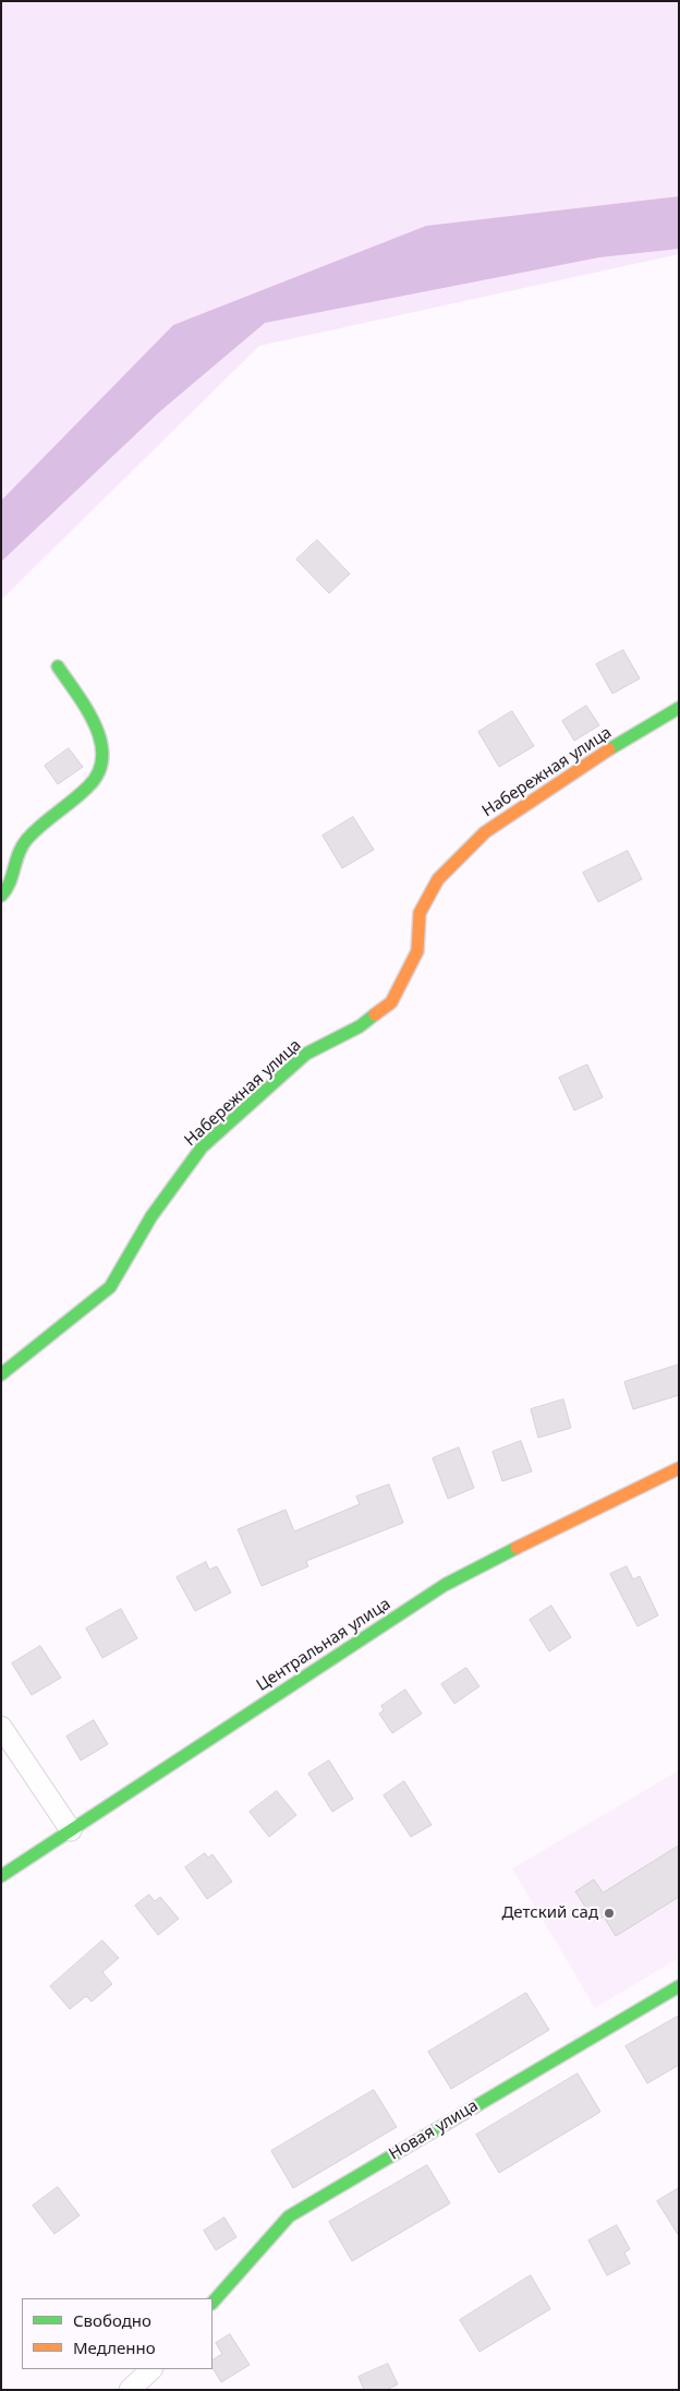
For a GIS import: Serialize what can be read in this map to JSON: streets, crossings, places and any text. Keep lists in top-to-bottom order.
{
  "streets": {
    "street": ["Набережная улица", "Центральная улица", "Новая улица"]
  },
  "places": ["Детский сад"],
  "legend": ["Свободно", "Медленно"]
}
